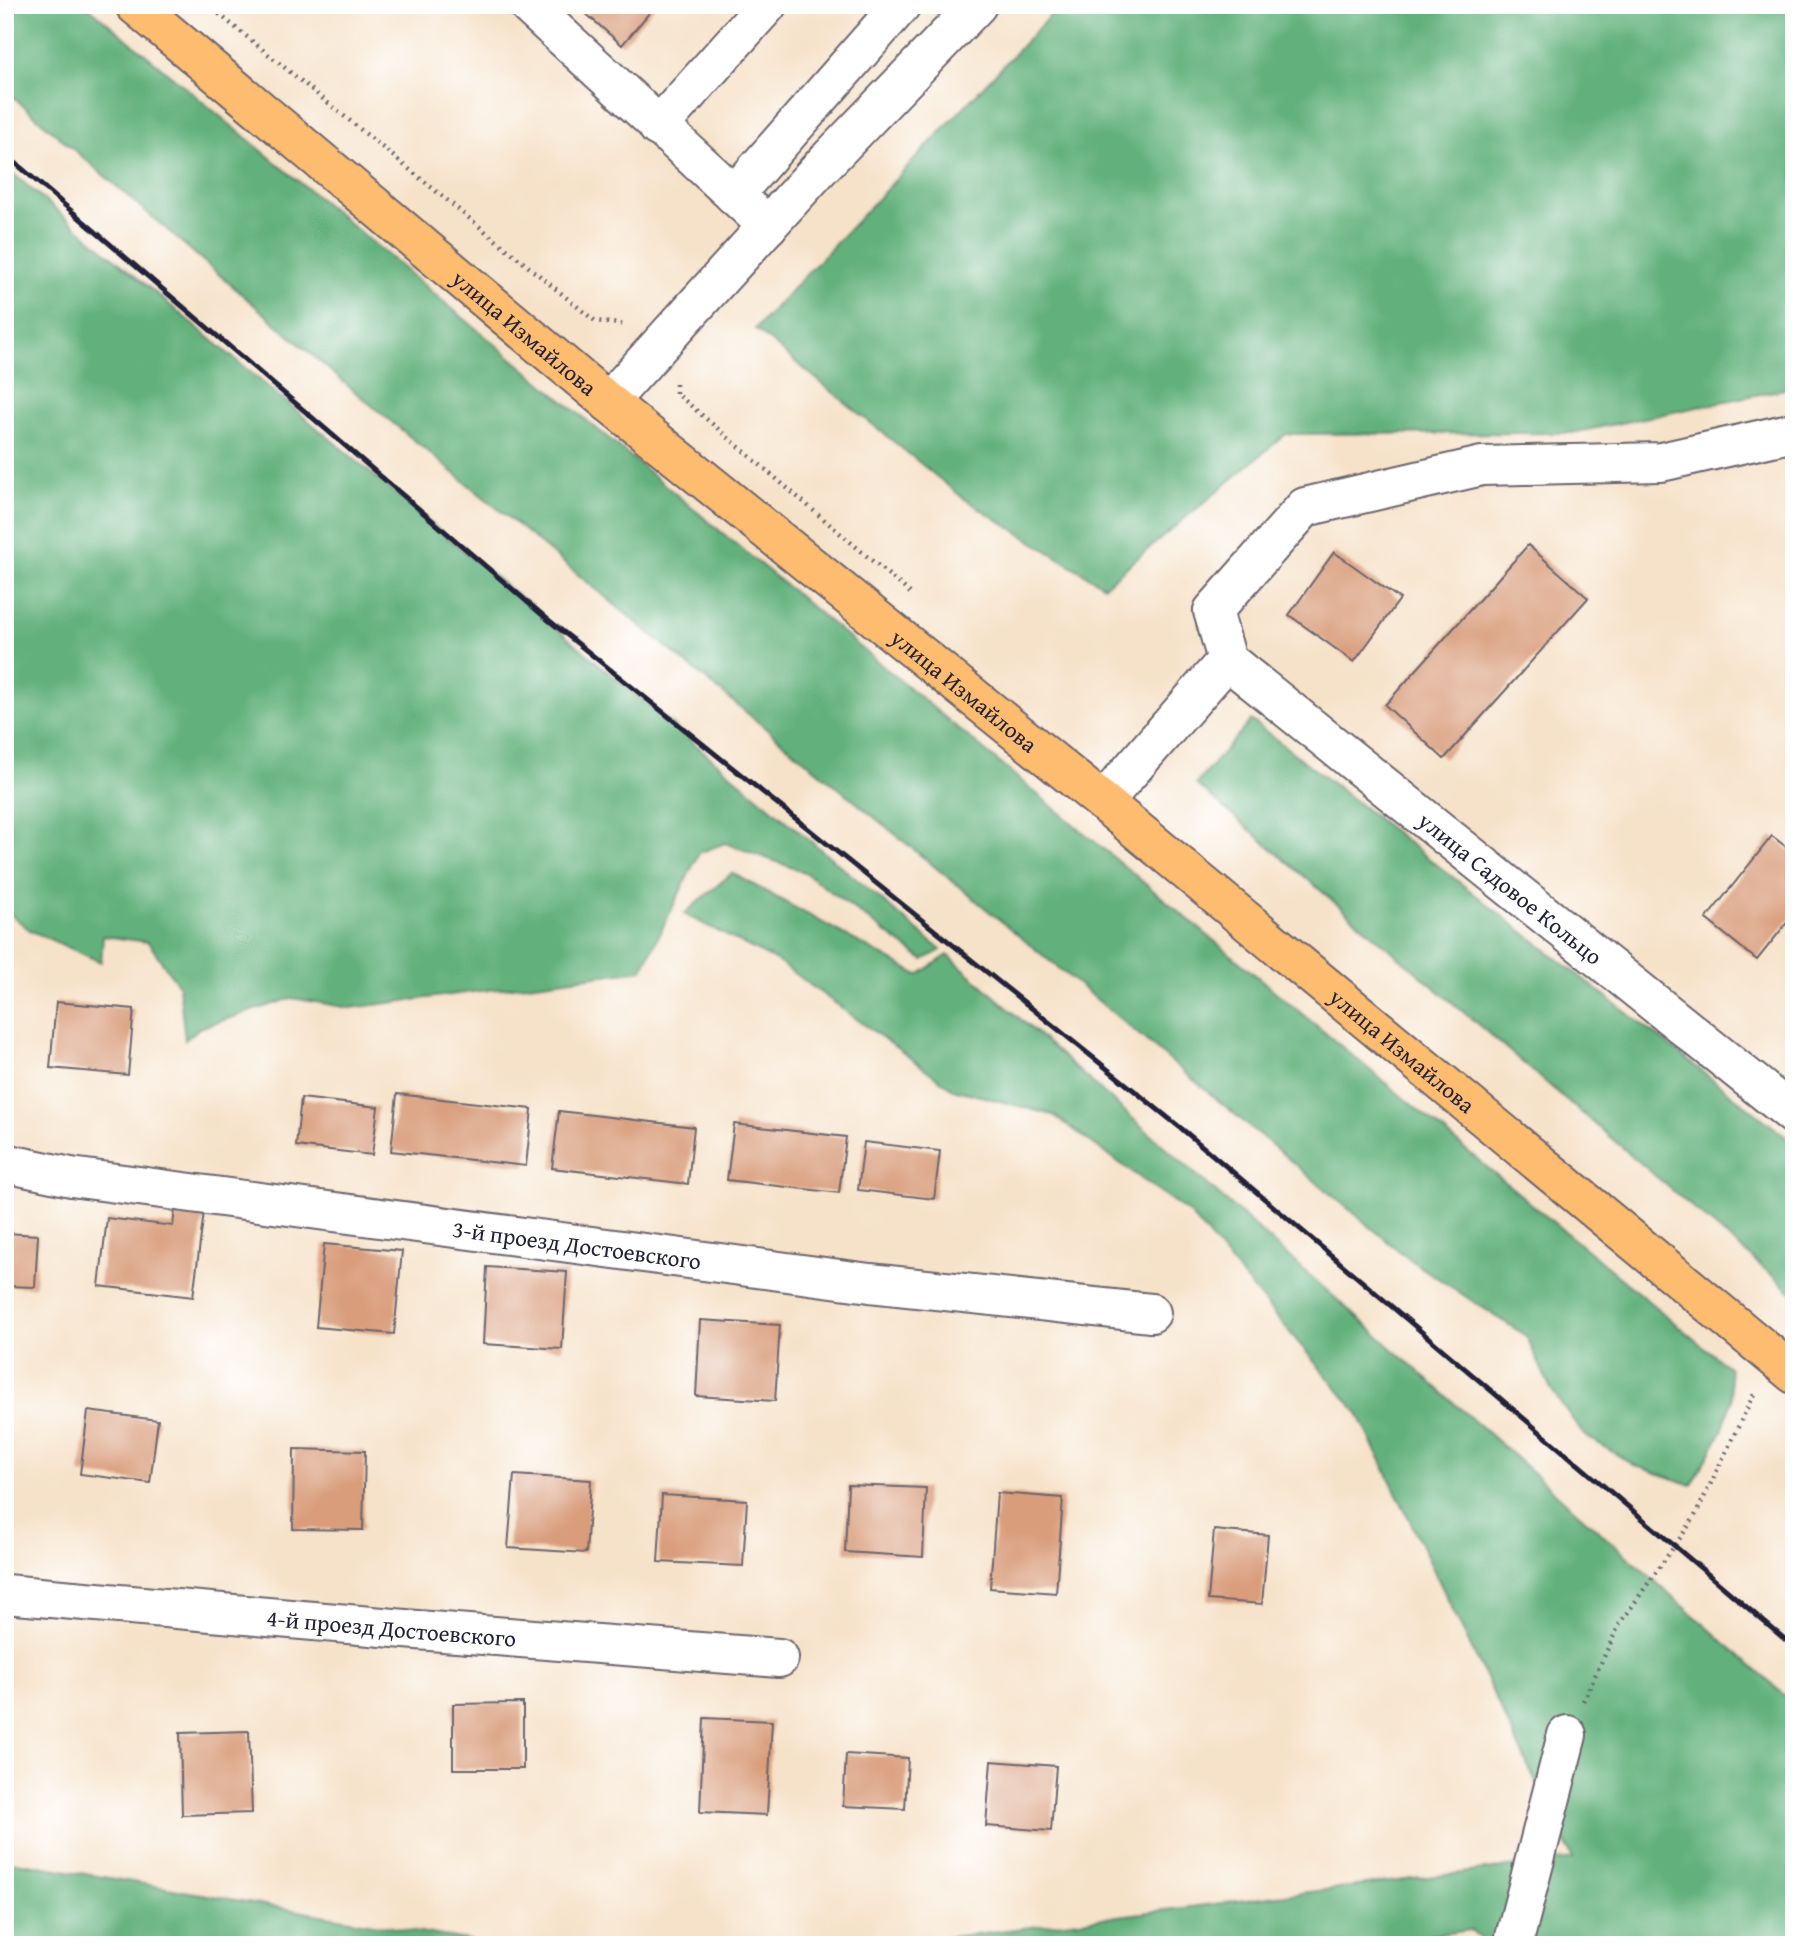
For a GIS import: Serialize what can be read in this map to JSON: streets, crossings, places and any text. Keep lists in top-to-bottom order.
{
  "streets": {
    "main road": ["улица Измайлова"],
    "street": ["улица Садовое Кольцо", "3-й проезд Достоевского", "4-й проезд Достоевского"]
  }
}
